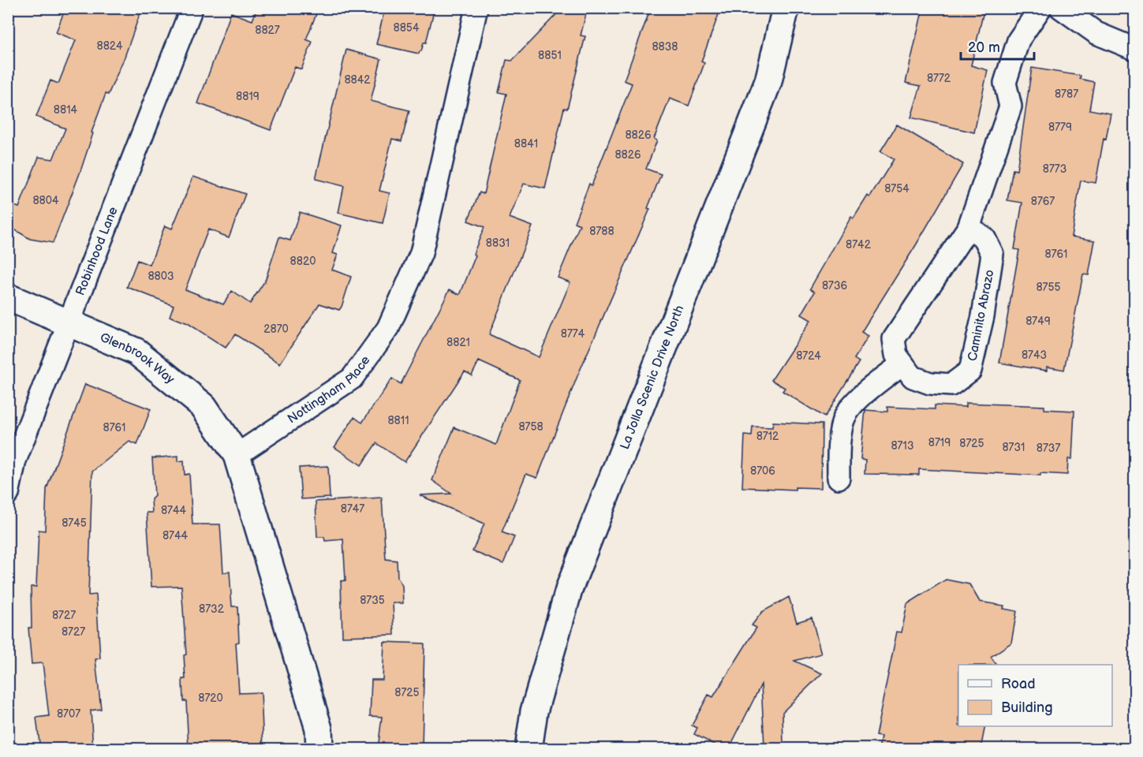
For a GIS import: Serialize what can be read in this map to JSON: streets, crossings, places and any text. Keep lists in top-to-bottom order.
{
  "streets": {
    "main road": ["Glenbrook Way", "La Jolla Scenic Drive North"],
    "street": ["Robinhood Lane", "Caminito Abrazo", "Nottingham Place"]
  },
  "crossings": [
    ["Robinhood Lane", "Glenbrook Way"],
    ["Glenbrook Way", "Nottingham Place"]
  ],
  "house_numbers": [
    "8854",
    "8827",
    "8824",
    "8838",
    "8851",
    "8772",
    "8842",
    "8787",
    "8819",
    "8814",
    "8779",
    "8826",
    "8841",
    "8826",
    "8773",
    "8754",
    "8804",
    "8767",
    "8788",
    "8831",
    "8742",
    "8761",
    "8820",
    "8803",
    "8736",
    "8755",
    "8749",
    "2870",
    "8774",
    "8821",
    "8743",
    "8724",
    "8811",
    "8758",
    "8761",
    "8712",
    "8719",
    "8725",
    "8713",
    "8731",
    "8737",
    "8706",
    "8747",
    "8744",
    "8745",
    "8744",
    "8735",
    "8732",
    "8727",
    "8727",
    "8725",
    "8720",
    "8707"
  ],
  "legend": ["Road", "Building"],
  "scale_bar": "20 m"
}
